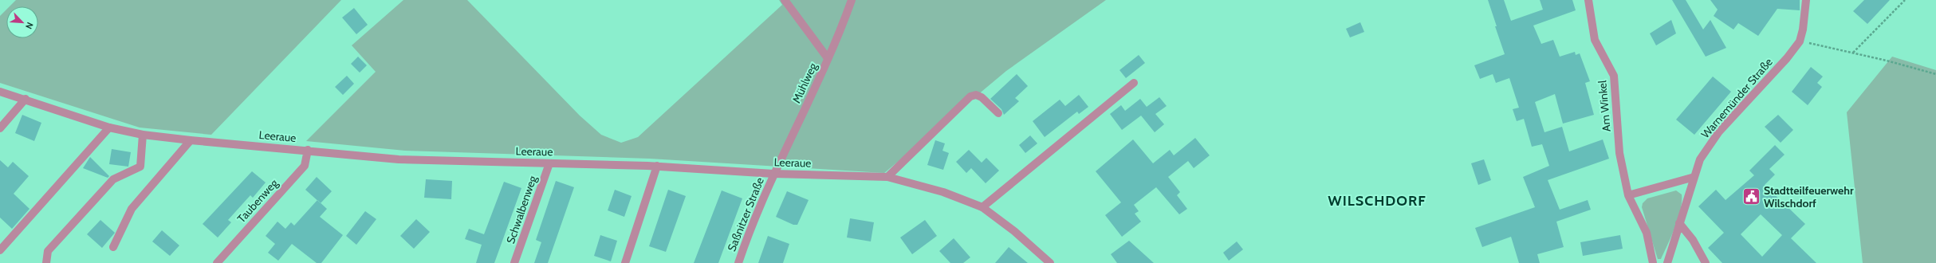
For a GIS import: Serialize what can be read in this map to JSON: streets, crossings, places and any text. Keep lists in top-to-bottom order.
{
  "streets": {
    "street": [
      "Mühlweg",
      "Warnemünder Straße",
      "Am Winkel",
      "Leeraue",
      "Taubenweg",
      "Schwalbenweg",
      "Saßnitzer Straße"
    ]
  },
  "crossings": [
    ["Mühlweg", "Leeraue"],
    ["Mühlweg", "Saßnitzer Straße"],
    ["Leeraue", "Taubenweg"],
    ["Leeraue", "Schwalbenweg"],
    ["Leeraue", "Saßnitzer Straße"]
  ],
  "districts": ["WILSCHDORF"],
  "places": {
    "public building": ["Stadtteilfeuerwehr Wilschdorf"]
  },
  "north": "bottom right"
}
